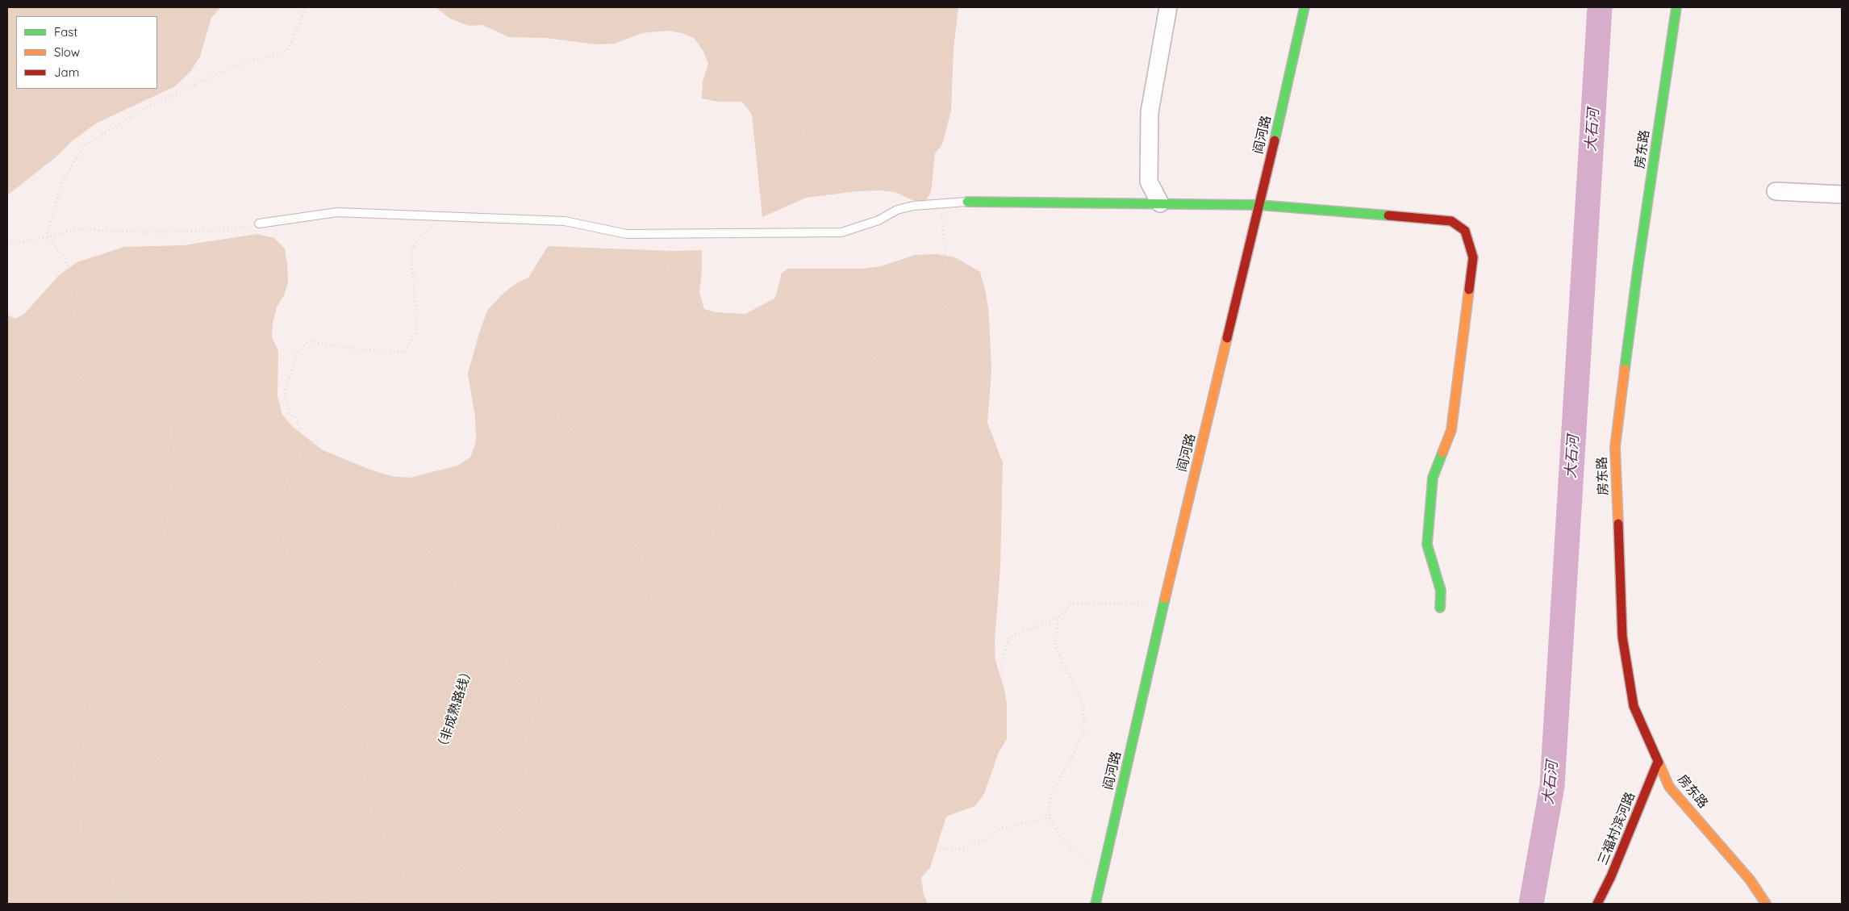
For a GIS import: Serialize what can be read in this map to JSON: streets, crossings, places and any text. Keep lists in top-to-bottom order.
{
  "streets": {
    "main road": ["阎河路", "房东路", "三福村滨河路"],
    "path": ["（非成熟路线）"]
  },
  "crossings": [
    ["房东路", "三福村滨河路"]
  ],
  "water": ["大石河"],
  "legend": ["Fast", "Slow", "Jam"]
}
